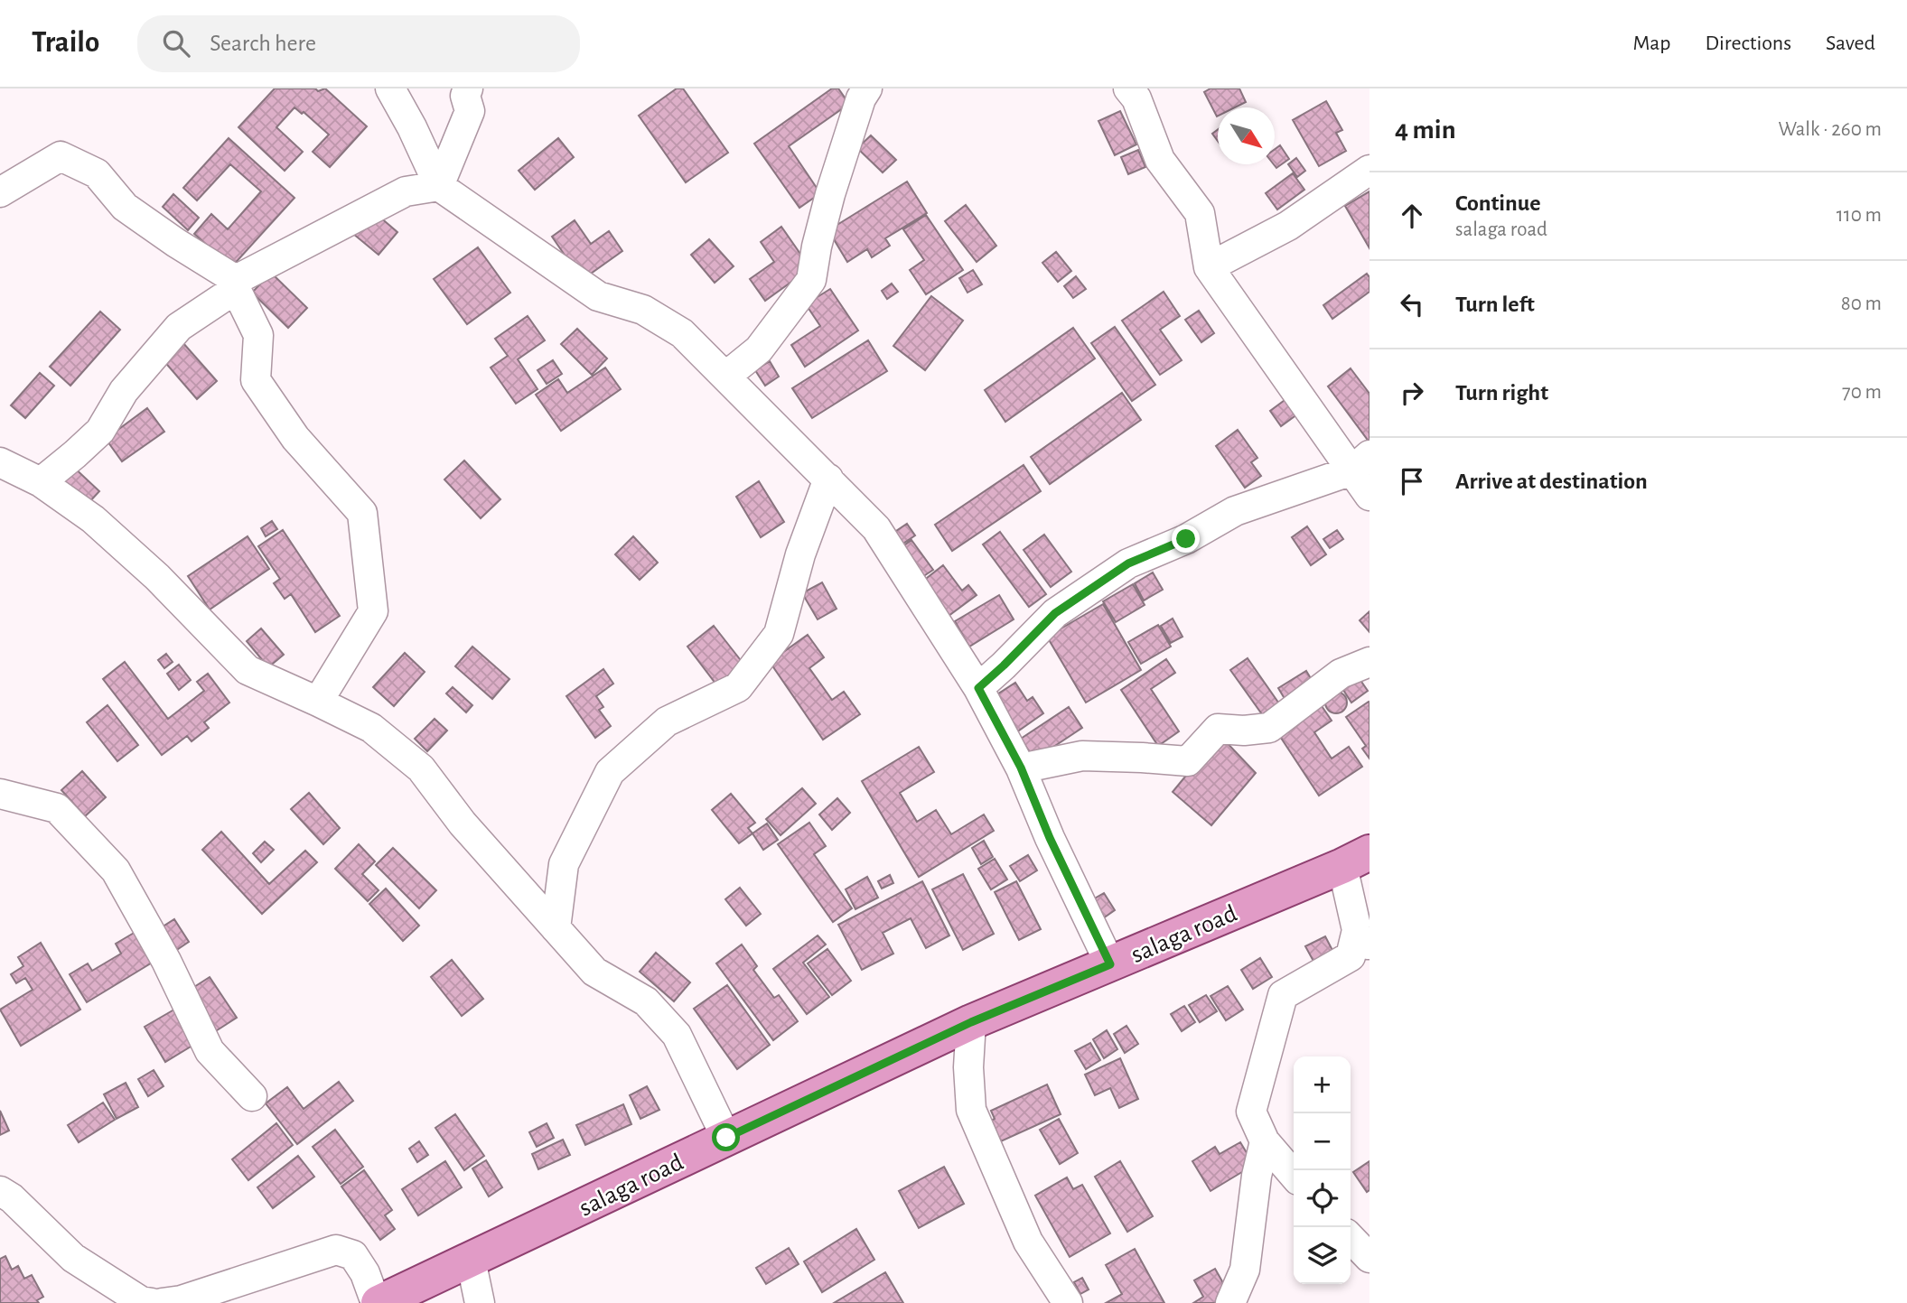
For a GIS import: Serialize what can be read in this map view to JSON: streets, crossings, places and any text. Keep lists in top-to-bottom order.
{
  "streets": {
    "main road": ["salaga road"]
  },
  "north": "bottom right",
  "page": {
    "header": "Trailo",
    "search": "Search here",
    "nav": ["Map", "Directions", "Saved"],
    "heading": ["4 min", "Walk · 260 m"],
    "list": [
      ["Continue", "salaga road", "110 m"],
      ["Turn left", "80 m"],
      ["Turn right", "70 m"],
      "Arrive at destination"
    ],
    "map_buttons": ["+", "−"]
  }
}
